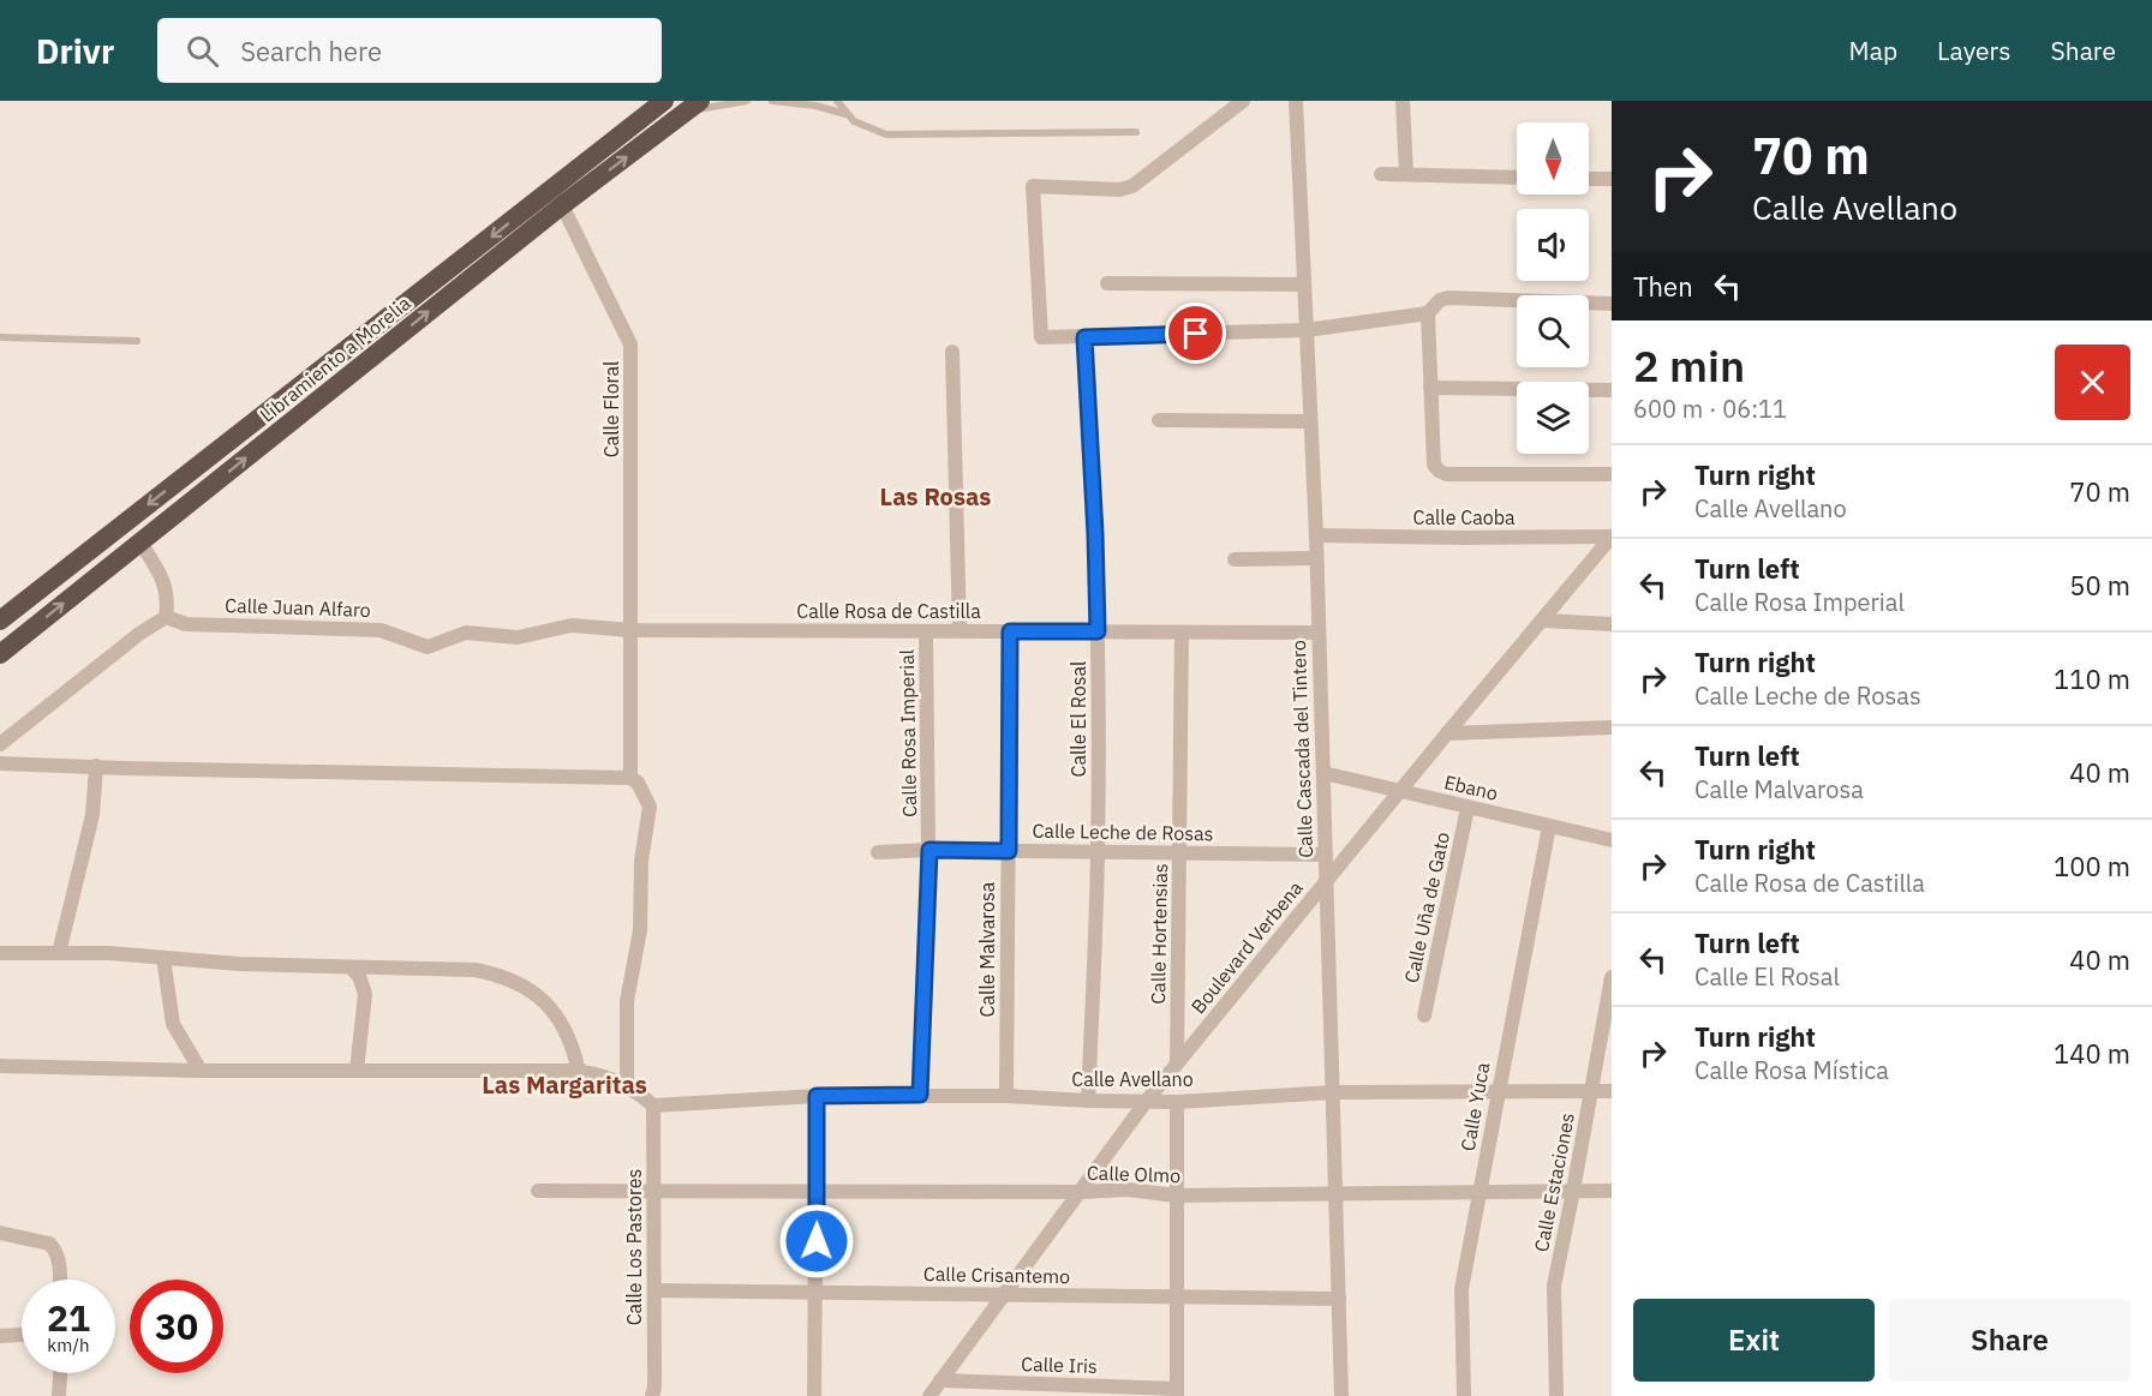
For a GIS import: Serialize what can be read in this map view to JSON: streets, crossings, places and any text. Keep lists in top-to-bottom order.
{
  "streets": {
    "highway": ["Libramiento a Morelia"],
    "street": [
      "Calle Floral",
      "Calle Caoba",
      "Calle Juan Alfaro",
      "Calle Rosa de Castilla",
      "Calle El Rosal",
      "Calle Rosa Imperial",
      "Calle Cascada del Tintero",
      "Ebano",
      "Calle Leche de Rosas",
      "Calle Uña de Gato",
      "Calle Hortensias",
      "Boulevard Verbena",
      "Calle Malvarosa",
      "Calle Avellano",
      "Calle Yuca",
      "Calle Olmo",
      "Calle Estaciones",
      "Calle Los Pastores",
      "Calle Crisantemo",
      "Calle Iris"
    ]
  },
  "crossings": [
    ["Libramiento a Morelia", "Calle Floral"],
    ["Calle Floral", "Calle Juan Alfaro"],
    ["Calle Floral", "Calle Rosa de Castilla"],
    ["Calle Caoba", "Calle Cascada del Tintero"],
    ["Calle Caoba", "Boulevard Verbena"],
    ["Calle Juan Alfaro", "Calle Rosa de Castilla"],
    ["Calle Rosa de Castilla", "Calle El Rosal"],
    ["Calle Rosa de Castilla", "Calle Rosa Imperial"],
    ["Calle Rosa de Castilla", "Calle Cascada del Tintero"],
    ["Calle Rosa de Castilla", "Calle Hortensias"],
    ["Calle Rosa de Castilla", "Calle Malvarosa"],
    ["Calle El Rosal", "Calle Leche de Rosas"],
    ["Calle El Rosal", "Calle Avellano"],
    ["Calle Rosa Imperial", "Calle Leche de Rosas"],
    ["Calle Rosa Imperial", "Calle Avellano"],
    ["Calle Cascada del Tintero", "Ebano"],
    ["Calle Cascada del Tintero", "Calle Leche de Rosas"],
    ["Calle Cascada del Tintero", "Boulevard Verbena"],
    ["Calle Cascada del Tintero", "Calle Avellano"],
    ["Calle Cascada del Tintero", "Calle Olmo"],
    ["Calle Cascada del Tintero", "Calle Crisantemo"],
    ["Ebano", "Calle Uña de Gato"],
    ["Ebano", "Boulevard Verbena"],
    ["Ebano", "Calle Yuca"],
    ["Calle Leche de Rosas", "Calle Hortensias"],
    ["Calle Leche de Rosas", "Calle Malvarosa"],
    ["Calle Hortensias", "Boulevard Verbena"],
    ["Boulevard Verbena", "Calle Avellano"],
    ["Boulevard Verbena", "Calle Olmo"],
    ["Boulevard Verbena", "Calle Crisantemo"],
    ["Boulevard Verbena", "Calle Iris"],
    ["Calle Malvarosa", "Calle Avellano"],
    ["Calle Avellano", "Calle Yuca"],
    ["Calle Avellano", "Calle Estaciones"],
    ["Calle Avellano", "Calle Los Pastores"],
    ["Calle Yuca", "Calle Olmo"],
    ["Calle Olmo", "Calle Estaciones"],
    ["Calle Olmo", "Calle Los Pastores"],
    ["Calle Los Pastores", "Calle Crisantemo"]
  ],
  "districts": ["Las Rosas", "Las Margaritas"],
  "north": "bottom",
  "page": {
    "header": "Drivr",
    "search": "Search here",
    "nav": ["Map", "Layers", "Share"],
    "turn": ["70 m", "Calle Avellano"],
    "then": "Then",
    "heading": ["2 min", "600 m · 06:11"],
    "list": [
      {
        "name": "Turn right",
        "note": "Calle Avellano",
        "value": "70 m"
      },
      {
        "name": "Turn left",
        "note": "Calle Rosa Imperial",
        "value": "50 m"
      },
      {
        "name": "Turn right",
        "note": "Calle Leche de Rosas",
        "value": "110 m"
      },
      {
        "name": "Turn left",
        "note": "Calle Malvarosa",
        "value": "40 m"
      },
      {
        "name": "Turn right",
        "note": "Calle Rosa de Castilla",
        "value": "100 m"
      },
      {
        "name": "Turn left",
        "note": "Calle El Rosal",
        "value": "40 m"
      },
      {
        "name": "Turn right",
        "note": "Calle Rosa Mística",
        "value": "140 m"
      }
    ],
    "speed": "21 km/h",
    "limit": "30",
    "buttons": ["Exit", "Share"]
  }
}
